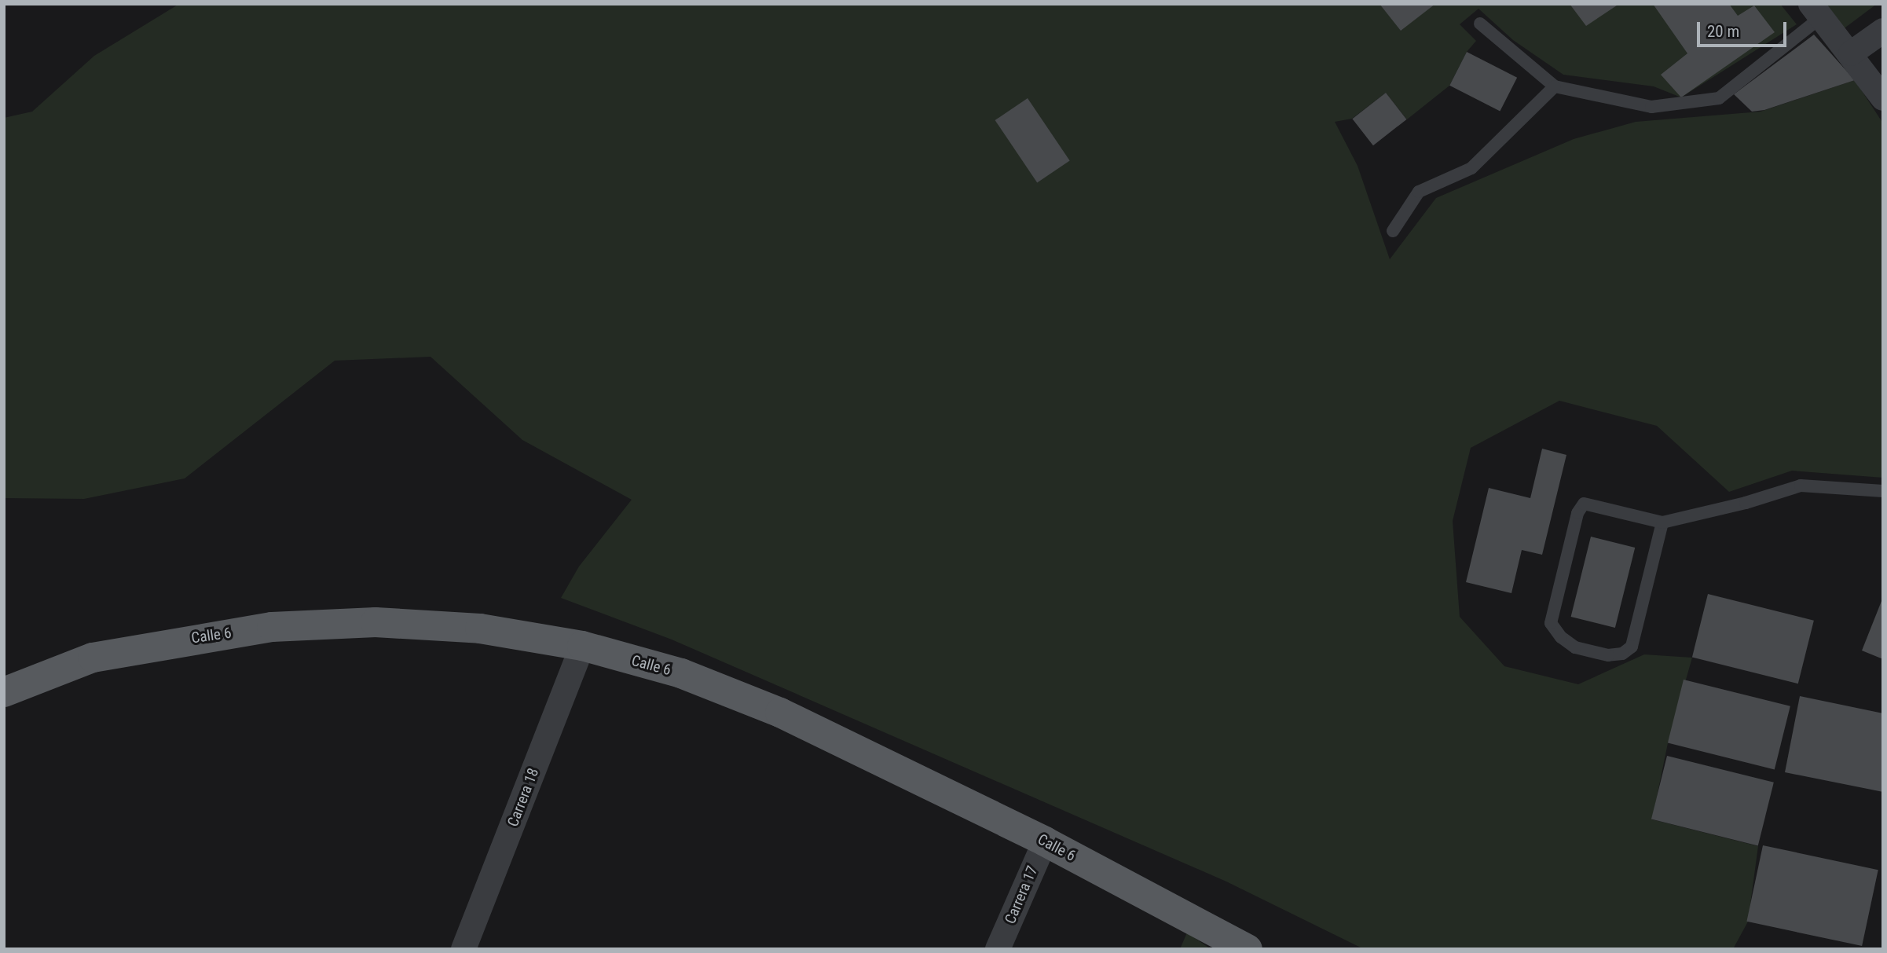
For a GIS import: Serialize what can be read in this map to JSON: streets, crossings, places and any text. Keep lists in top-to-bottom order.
{
  "streets": {
    "main road": ["Calle 6"],
    "street": ["Carrera 18", "Carrera 17"]
  },
  "crossings": [
    ["Calle 6", "Carrera 18"],
    ["Calle 6", "Carrera 17"]
  ],
  "scale_bar": "20 m"
}
